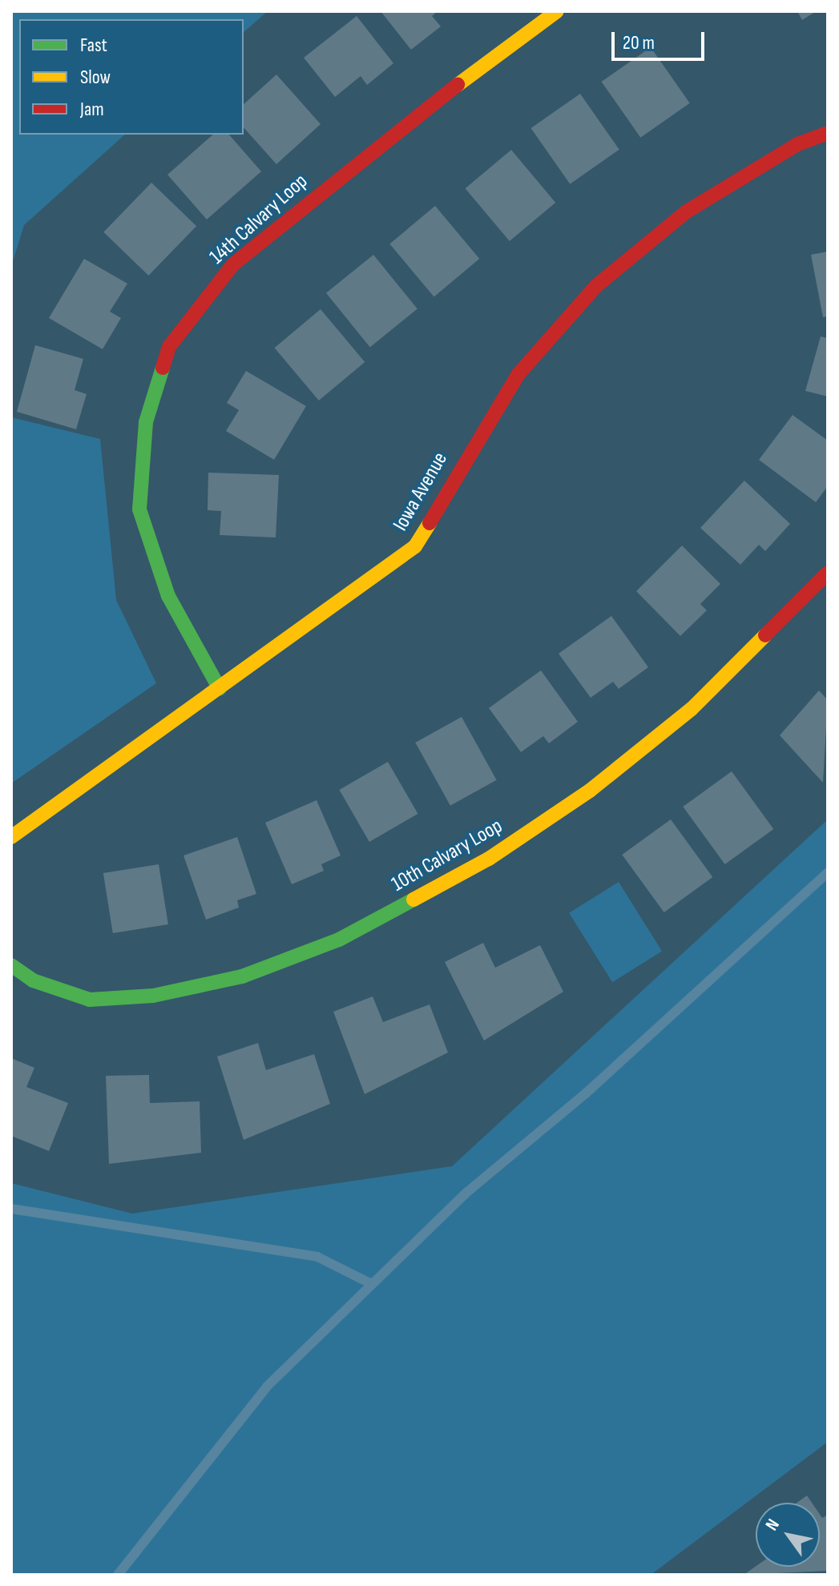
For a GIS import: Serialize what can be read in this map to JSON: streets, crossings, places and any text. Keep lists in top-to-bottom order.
{
  "streets": {
    "street": ["14th Calvary Loop", "Iowa Avenue", "10th Calvary Loop"]
  },
  "crossings": [
    ["14th Calvary Loop", "Iowa Avenue"]
  ],
  "legend": ["Fast", "Slow", "Jam"],
  "scale_bar": "20 m",
  "north": "top left"
}
